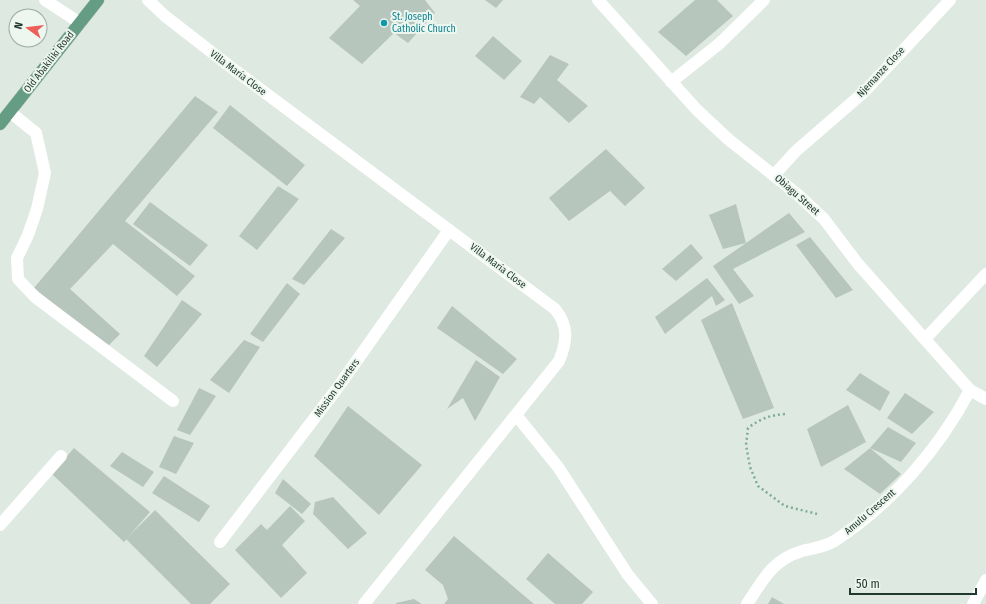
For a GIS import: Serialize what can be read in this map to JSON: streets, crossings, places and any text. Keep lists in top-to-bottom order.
{
  "streets": {
    "main road": ["Old Abakiliki Road"],
    "street": [
      "Njemanze Close",
      "Villa Maria Close",
      "Obiagu Street",
      "Mission Quarters",
      "Amulu Crescent"
    ]
  },
  "crossings": [
    ["Njemanze Close", "Obiagu Street"],
    ["Villa Maria Close", "Mission Quarters"],
    ["Obiagu Street", "Amulu Crescent"]
  ],
  "places": ["St. Joseph Catholic Church"],
  "scale_bar": "50 m",
  "north": "left"
}
